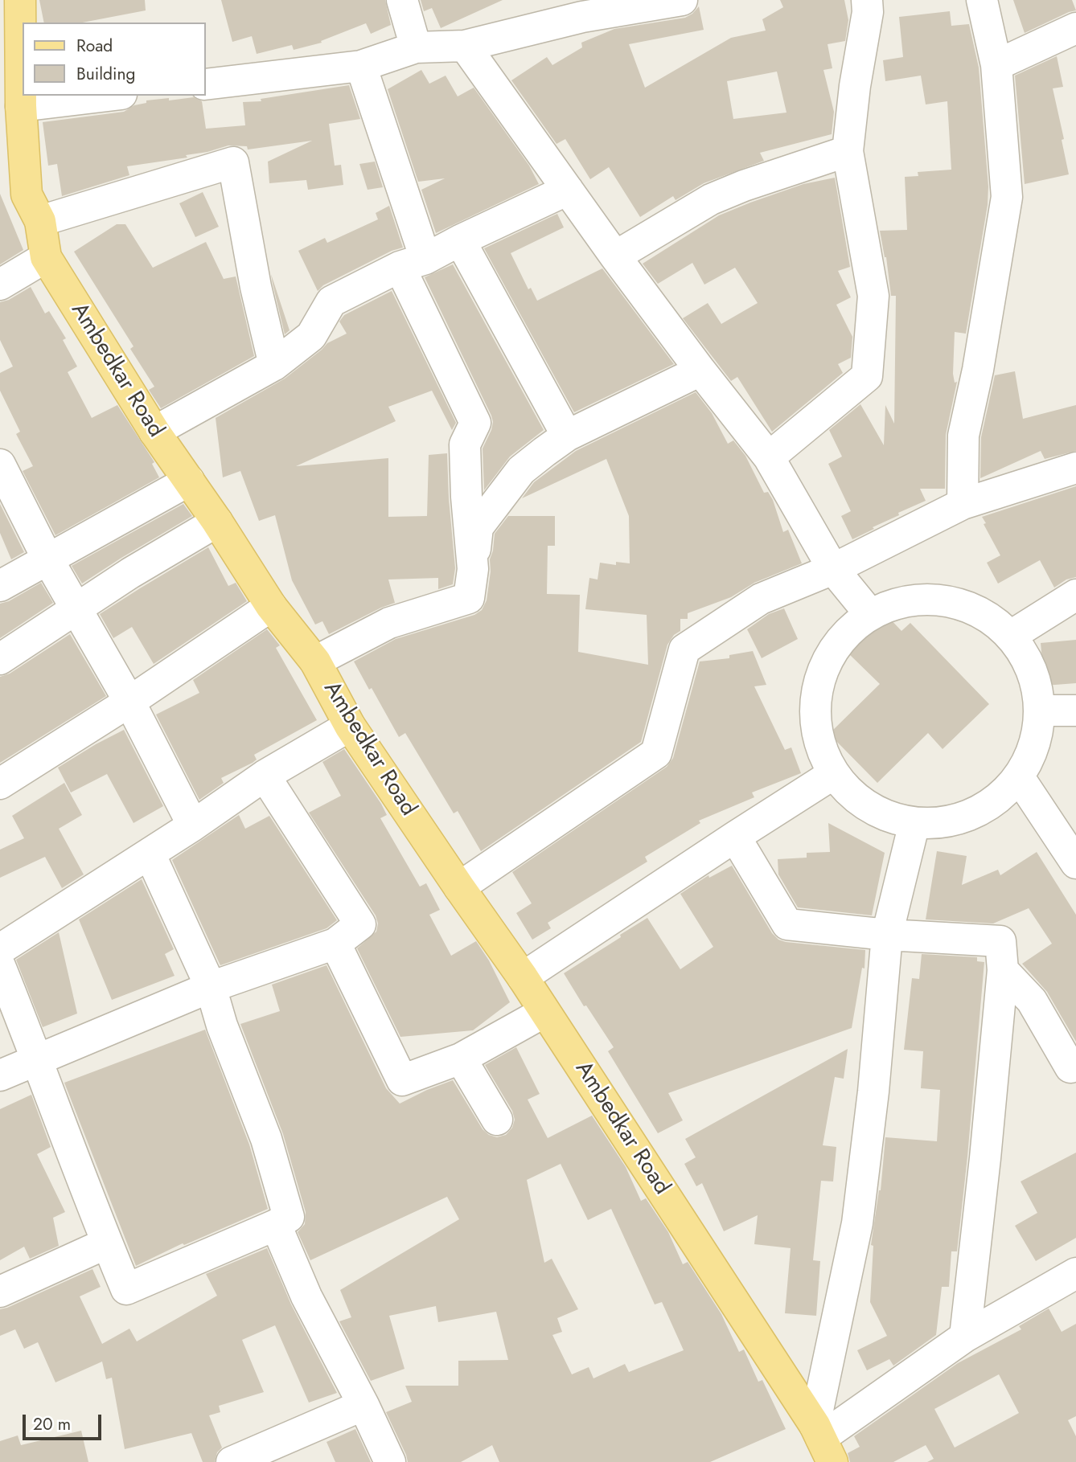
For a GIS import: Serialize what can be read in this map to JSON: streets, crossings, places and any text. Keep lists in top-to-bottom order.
{
  "streets": {
    "main road": ["Ambedkar Road"]
  },
  "legend": ["Road", "Building"],
  "scale_bar": "20 m"
}
